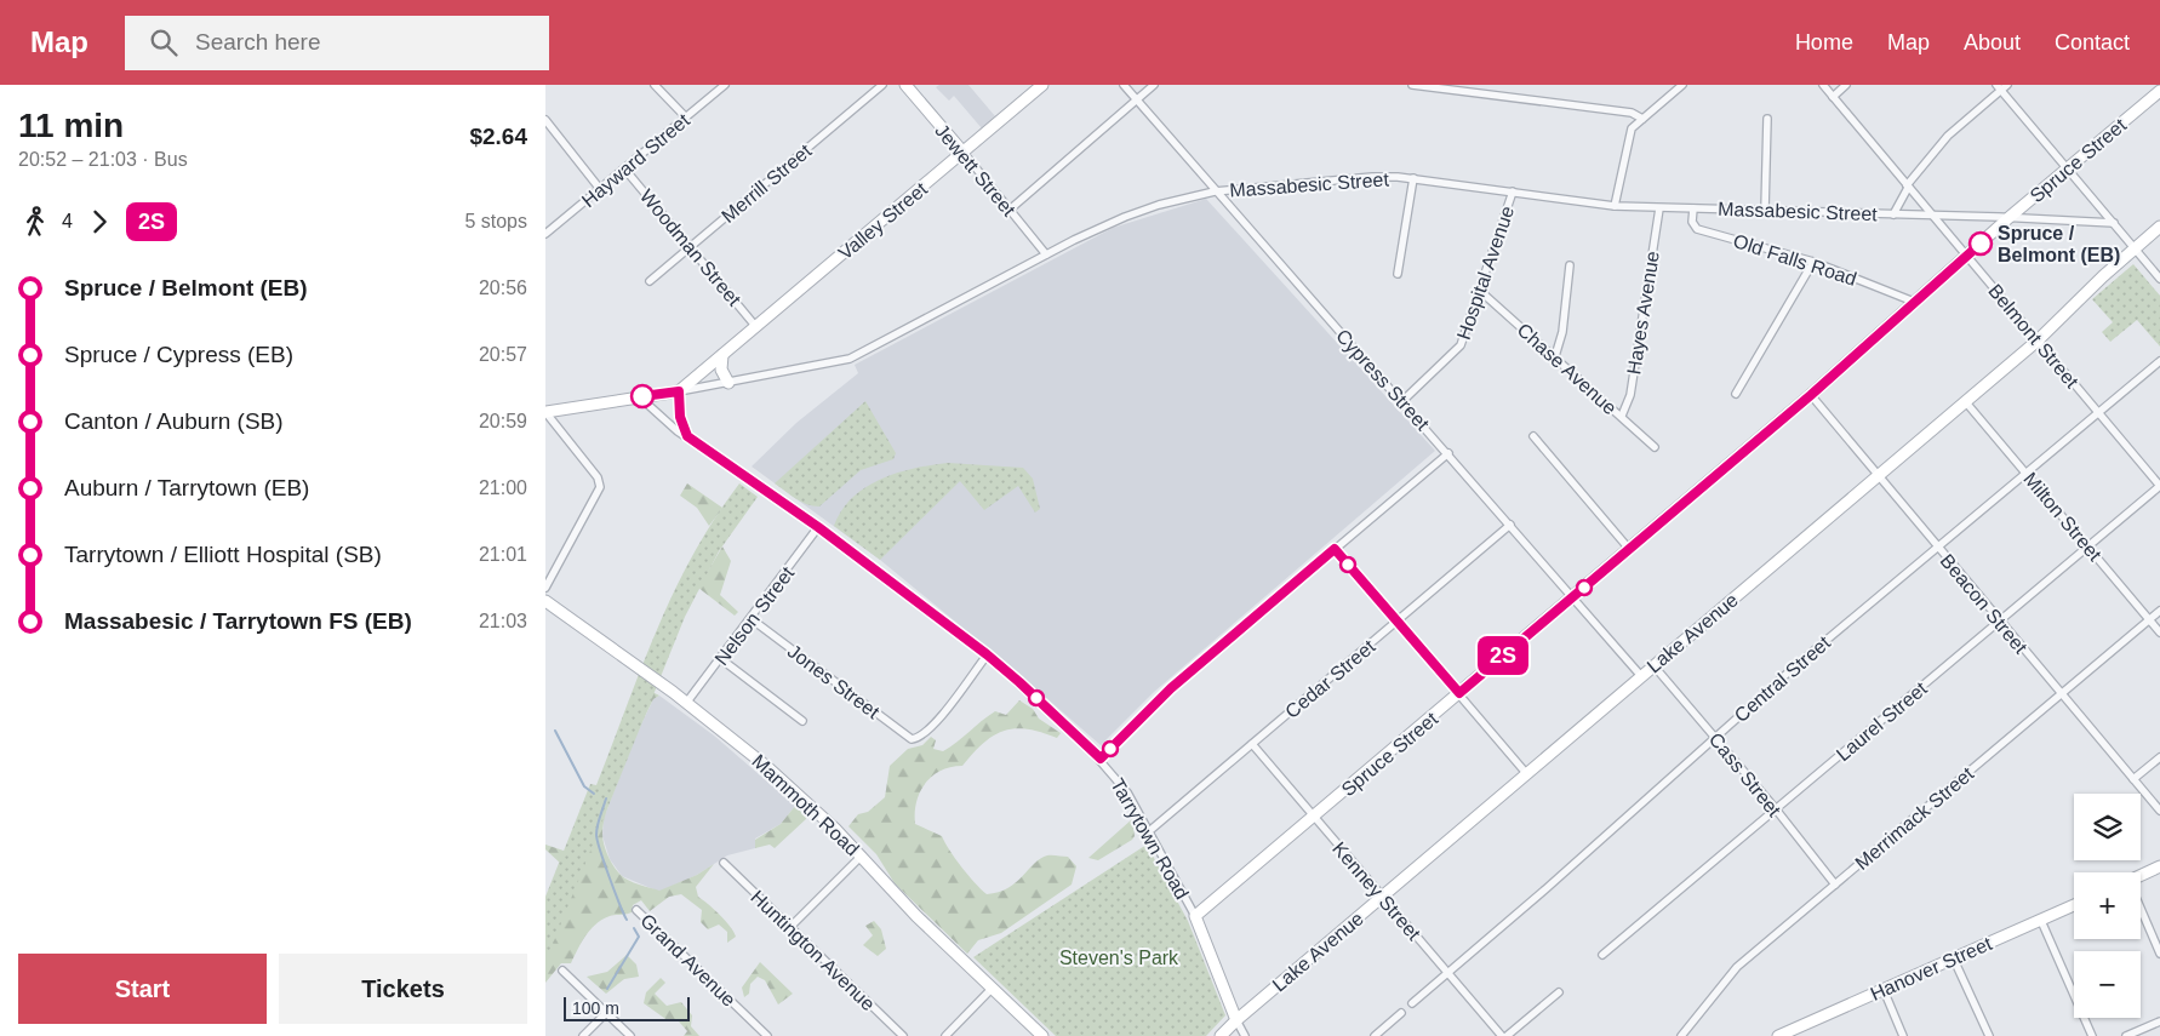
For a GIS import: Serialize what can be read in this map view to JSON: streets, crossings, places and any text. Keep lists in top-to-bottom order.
{
  "streets": {
    "street": [
      "Hayward Street",
      "Spruce Street",
      "Jewett Street",
      "Merrill Street",
      "Massabesic Street",
      "Valley Street",
      "Woodman Street",
      "Old Falls Road",
      "Hospital Avenue",
      "Hayes Avenue",
      "Belmont Street",
      "Chase Avenue",
      "Cypress Street",
      "Milton Street",
      "Beacon Street",
      "Nelson Street",
      "Lake Avenue",
      "Cedar Street",
      "Central Street",
      "Jones Street",
      "Laurel Street",
      "Cass Street",
      "Mammoth Road",
      "Merrimack Street",
      "Tarrytown Road",
      "Kenney Street",
      "Huntington Avenue",
      "Grand Avenue",
      "Hanover Street"
    ]
  },
  "crossings": [
    ["Hayward Street", "Woodman Street"],
    ["Spruce Street", "Massabesic Street"],
    ["Spruce Street", "Old Falls Road"],
    ["Spruce Street", "Belmont Street"],
    ["Spruce Street", "Cypress Street"],
    ["Spruce Street", "Beacon Street"],
    ["Spruce Street", "Tarrytown Road"],
    ["Spruce Street", "Kenney Street"],
    ["Jewett Street", "Massabesic Street"],
    ["Jewett Street", "Valley Street"],
    ["Merrill Street", "Woodman Street"],
    ["Massabesic Street", "Valley Street"],
    ["Massabesic Street", "Old Falls Road"],
    ["Massabesic Street", "Hospital Avenue"],
    ["Massabesic Street", "Hayes Avenue"],
    ["Massabesic Street", "Belmont Street"],
    ["Massabesic Street", "Cypress Street"],
    ["Massabesic Street", "Tarrytown Road"],
    ["Valley Street", "Woodman Street"],
    ["Hospital Avenue", "Chase Avenue"],
    ["Hospital Avenue", "Cypress Street"],
    ["Hayes Avenue", "Chase Avenue"],
    ["Belmont Street", "Lake Avenue"],
    ["Belmont Street", "Central Street"],
    ["Belmont Street", "Laurel Street"],
    ["Cypress Street", "Lake Avenue"],
    ["Cypress Street", "Cedar Street"],
    ["Milton Street", "Lake Avenue"],
    ["Milton Street", "Central Street"],
    ["Milton Street", "Laurel Street"],
    ["Milton Street", "Merrimack Street"],
    ["Beacon Street", "Lake Avenue"],
    ["Beacon Street", "Central Street"],
    ["Beacon Street", "Laurel Street"],
    ["Beacon Street", "Merrimack Street"],
    ["Nelson Street", "Jones Street"],
    ["Nelson Street", "Mammoth Road"],
    ["Nelson Street", "Tarrytown Road"],
    ["Lake Avenue", "Cass Street"],
    ["Lake Avenue", "Tarrytown Road"],
    ["Lake Avenue", "Kenney Street"],
    ["Cedar Street", "Tarrytown Road"],
    ["Cedar Street", "Kenney Street"],
    ["Central Street", "Cass Street"],
    ["Central Street", "Kenney Street"],
    ["Jones Street", "Tarrytown Road"],
    ["Laurel Street", "Cass Street"],
    ["Cass Street", "Merrimack Street"]
  ],
  "parks": ["Steven's Park"],
  "places": ["Spruce / Belmont (EB)"],
  "lines": ["bus line 2S"],
  "scale_bar": "100 m",
  "page": {
    "header": "Map",
    "search": "Search here",
    "nav": [
      "Home",
      "Map",
      "About",
      "Contact"
    ],
    "heading": ["11 min", "20:52 – 21:03 · Bus", "$2.64"],
    "on_map": "2S",
    "legs": ["4", "2S", "5 stops"],
    "list": [
      {
        "name": "Spruce / Belmont (EB)",
        "value": "20:56"
      },
      {
        "name": "Spruce / Cypress (EB)",
        "value": "20:57"
      },
      {
        "name": "Canton / Auburn (SB)",
        "value": "20:59"
      },
      {
        "name": "Auburn / Tarrytown (EB)",
        "value": "21:00"
      },
      {
        "name": "Tarrytown / Elliott Hospital (SB)",
        "value": "21:01"
      },
      {
        "name": "Massabesic / Tarrytown FS (EB)",
        "value": "21:03"
      }
    ],
    "map_buttons": ["+", "−"],
    "buttons": ["Start", "Tickets"],
    "scale": "100 m"
  }
}
